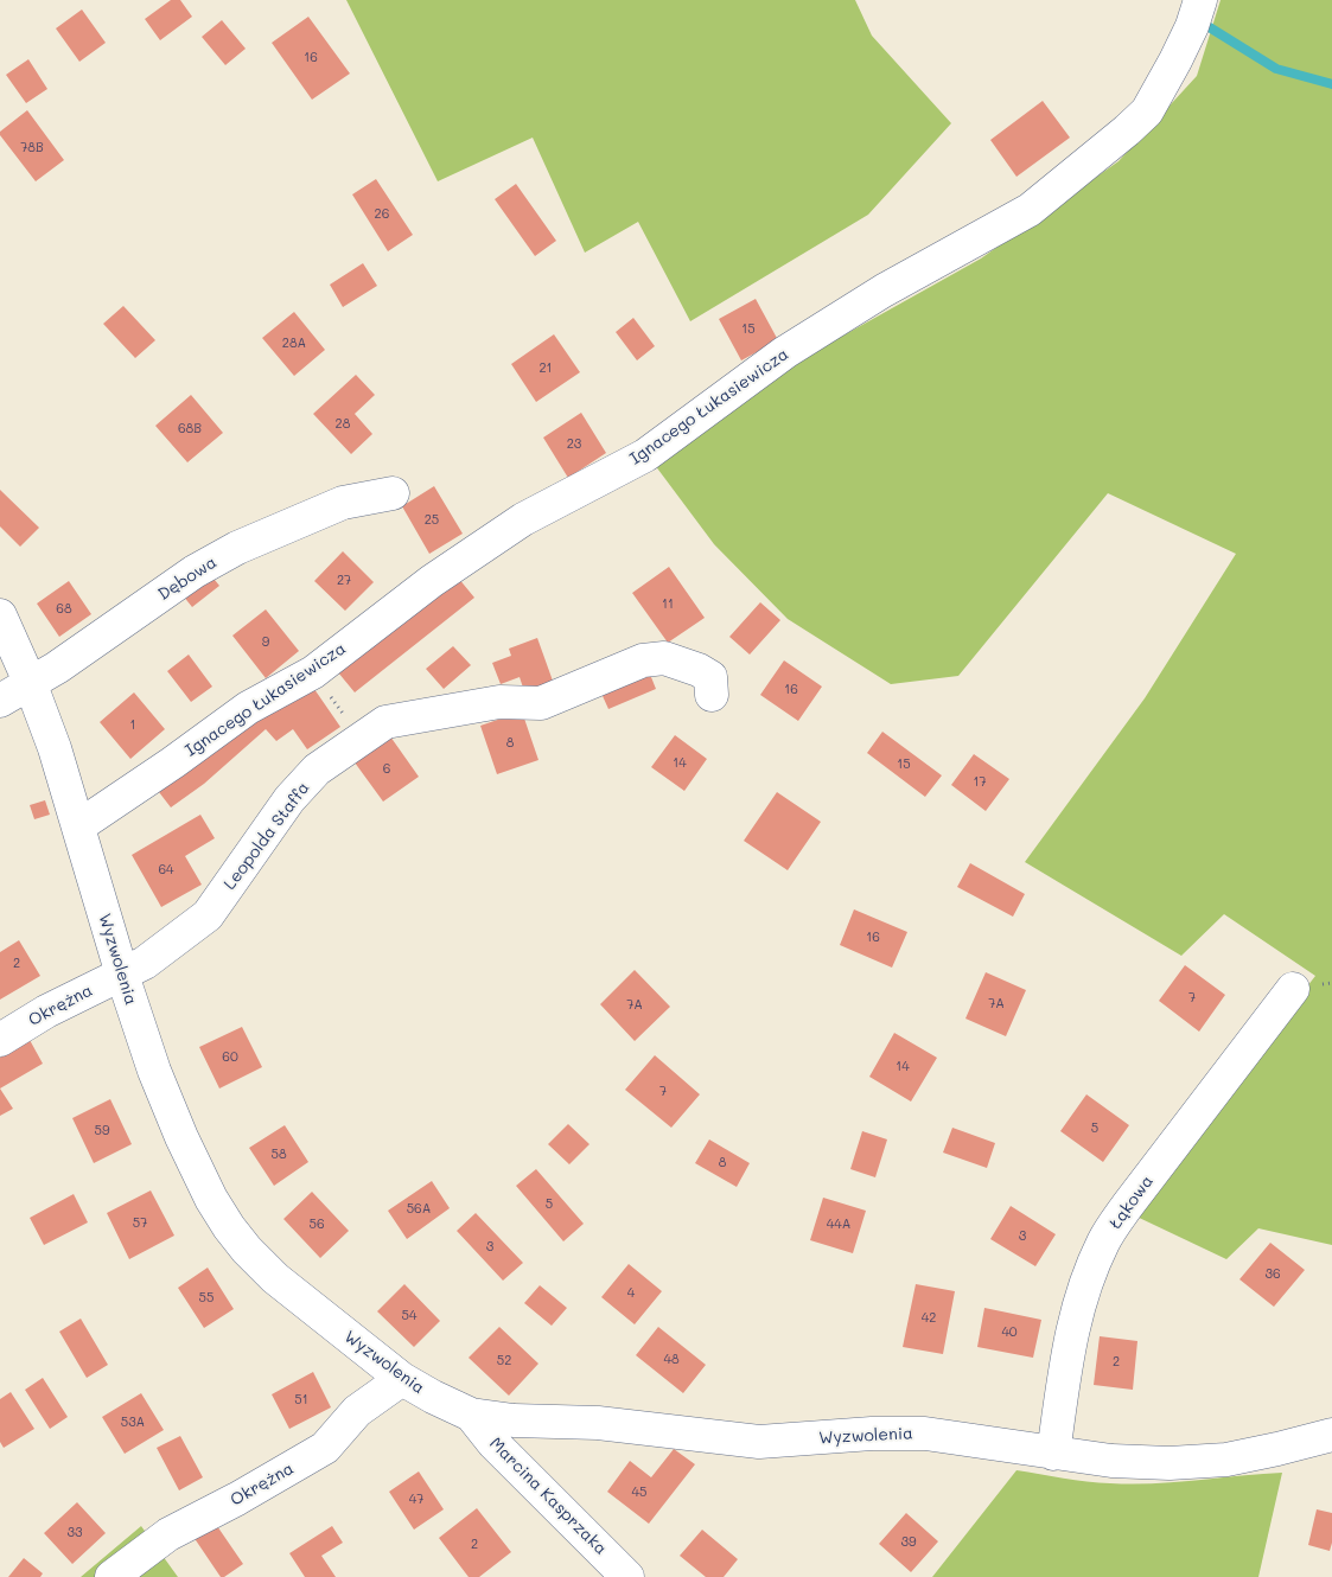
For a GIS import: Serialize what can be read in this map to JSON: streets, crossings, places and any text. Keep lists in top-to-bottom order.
{
  "streets": {
    "street": [
      "Ignacego Łukasiewicza",
      "Dębowa",
      "Leopolda Staffa",
      "Wyzwolenia",
      "Okrężna",
      "Łąkowa",
      "Marcina Kasprzaka"
    ]
  },
  "crossings": [
    ["Ignacego Łukasiewicza", "Wyzwolenia"],
    ["Dębowa", "Wyzwolenia"],
    ["Leopolda Staffa", "Wyzwolenia"],
    ["Leopolda Staffa", "Okrężna"],
    ["Wyzwolenia", "Okrężna"],
    ["Wyzwolenia", "Łąkowa"],
    ["Wyzwolenia", "Marcina Kasprzaka"]
  ],
  "house_numbers": [
    "16",
    "78B",
    "26",
    "15",
    "28A",
    "21",
    "28",
    "68B",
    "23",
    "25",
    "27",
    "11",
    "68",
    "9",
    "16",
    "1",
    "8",
    "14",
    "15",
    "6",
    "17",
    "64",
    "16",
    "2",
    "7",
    "7A",
    "7A",
    "60",
    "14",
    "7",
    "5",
    "59",
    "58",
    "8",
    "5",
    "56A",
    "57",
    "56",
    "44A",
    "3",
    "3",
    "36",
    "4",
    "55",
    "54",
    "42",
    "40",
    "48",
    "52",
    "2",
    "51",
    "53A",
    "45",
    "47",
    "33",
    "39",
    "2"
  ]
}
